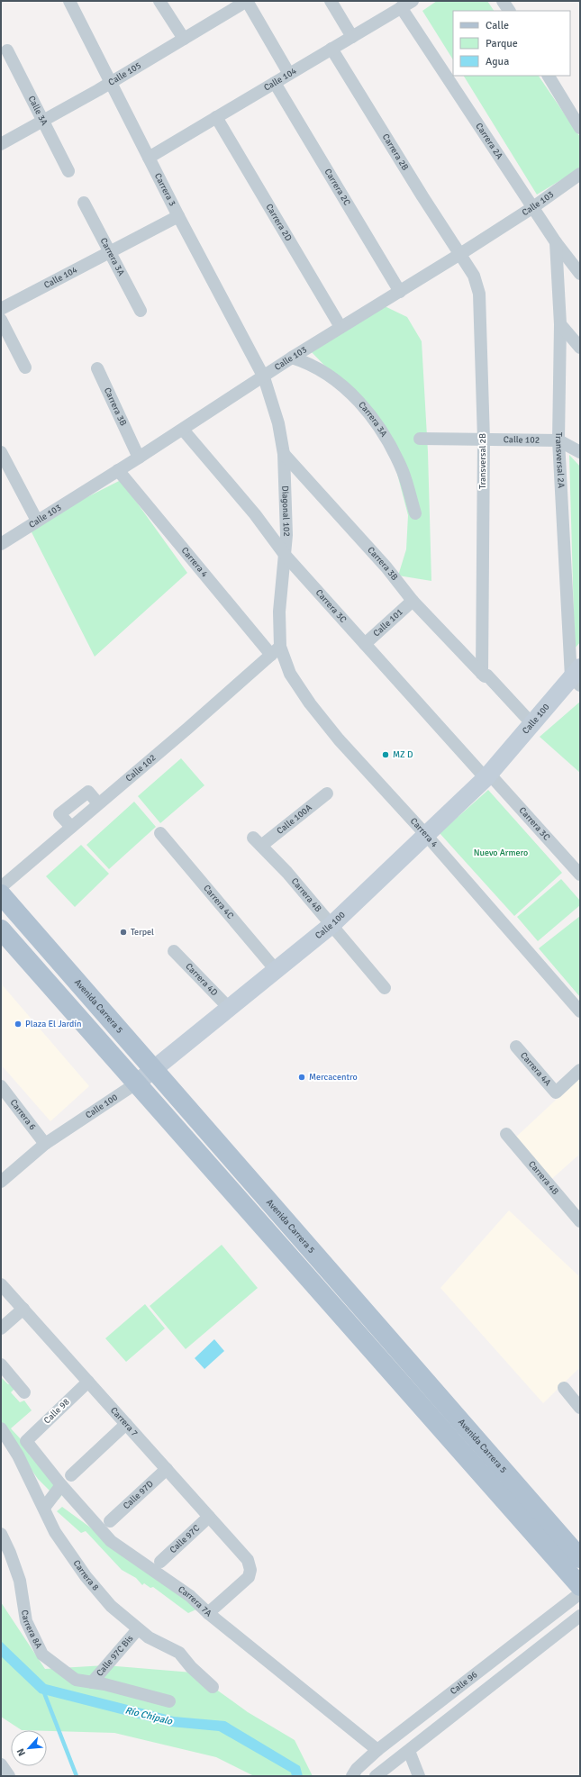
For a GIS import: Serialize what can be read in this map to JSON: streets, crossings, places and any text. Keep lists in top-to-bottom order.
{
  "streets": {
    "main road": ["Avenida Carrera 5"],
    "street": [
      "Calle 105",
      "Calle 104",
      "Calle 3A",
      "Carrera 2A",
      "Carrera 2B",
      "Carrera 2C",
      "Carrera 3",
      "Calle 103",
      "Carrera 2D",
      "Carrera 3A",
      "Carrera 3B",
      "Calle 102",
      "Transversal 2A",
      "Transversal 2B",
      "Diagonal 102",
      "Carrera 4",
      "Carrera 3C",
      "Calle 101",
      "Calle 100",
      "Calle 100A",
      "Carrera 4B",
      "Carrera 4C",
      "Carrera 4D",
      "Carrera 4A",
      "Carrera 6",
      "Calle 98",
      "Carrera 7",
      "Calle 97D",
      "Calle 97C",
      "Carrera 8",
      "Carrera 7A",
      "Carrera 8A",
      "Calle 97C Bis",
      "Calle 96"
    ]
  },
  "crossings": [
    ["Calle 105", "Calle 3A"],
    ["Calle 105", "Carrera 3"],
    ["Calle 104", "Carrera 2A"],
    ["Calle 104", "Carrera 2B"],
    ["Calle 104", "Carrera 2C"],
    ["Calle 104", "Carrera 3"],
    ["Calle 104", "Carrera 2D"],
    ["Calle 104", "Carrera 3A"],
    ["Carrera 2A", "Calle 103"],
    ["Carrera 2A", "Transversal 2A"],
    ["Carrera 2B", "Calle 103"],
    ["Carrera 2B", "Transversal 2B"],
    ["Carrera 2C", "Calle 103"],
    ["Carrera 3", "Calle 103"],
    ["Carrera 3", "Diagonal 102"],
    ["Calle 103", "Carrera 2D"],
    ["Calle 103", "Carrera 3A"],
    ["Calle 103", "Carrera 3B"],
    ["Calle 103", "Transversal 2B"],
    ["Calle 103", "Diagonal 102"],
    ["Calle 103", "Carrera 4"],
    ["Calle 103", "Carrera 3C"],
    ["Carrera 3B", "Transversal 2B"],
    ["Carrera 3B", "Diagonal 102"],
    ["Carrera 3B", "Calle 101"],
    ["Carrera 3B", "Calle 100"],
    ["Calle 102", "Transversal 2A"],
    ["Calle 102", "Transversal 2B"],
    ["Calle 102", "Diagonal 102"],
    ["Calle 102", "Carrera 4"],
    ["Transversal 2A", "Calle 100"],
    ["Diagonal 102", "Carrera 4"],
    ["Diagonal 102", "Carrera 3C"],
    ["Carrera 4", "Calle 100"],
    ["Carrera 3C", "Calle 101"],
    ["Carrera 3C", "Calle 100"],
    ["Calle 100", "Carrera 4B"],
    ["Calle 100", "Carrera 4C"],
    ["Calle 100", "Carrera 4D"],
    ["Calle 100", "Avenida Carrera 5"],
    ["Calle 100", "Carrera 6"],
    ["Calle 100A", "Carrera 4B"],
    ["Calle 98", "Carrera 7"],
    ["Calle 98", "Carrera 7A"],
    ["Carrera 7", "Calle 97D"],
    ["Carrera 7", "Calle 97C"],
    ["Carrera 7", "Carrera 7A"],
    ["Carrera 8", "Calle 97C Bis"],
    ["Carrera 7A", "Calle 96"],
    ["Carrera 8A", "Calle 97C Bis"]
  ],
  "water": ["Río Chipalo"],
  "parks": ["Nuevo Armero"],
  "places": [
    "MZ D",
    "Terpel",
    "Plaza El Jardín",
    "Mercacentro"
  ],
  "legend": ["Calle", "Parque", "Agua"],
  "north": "bottom left"
}
